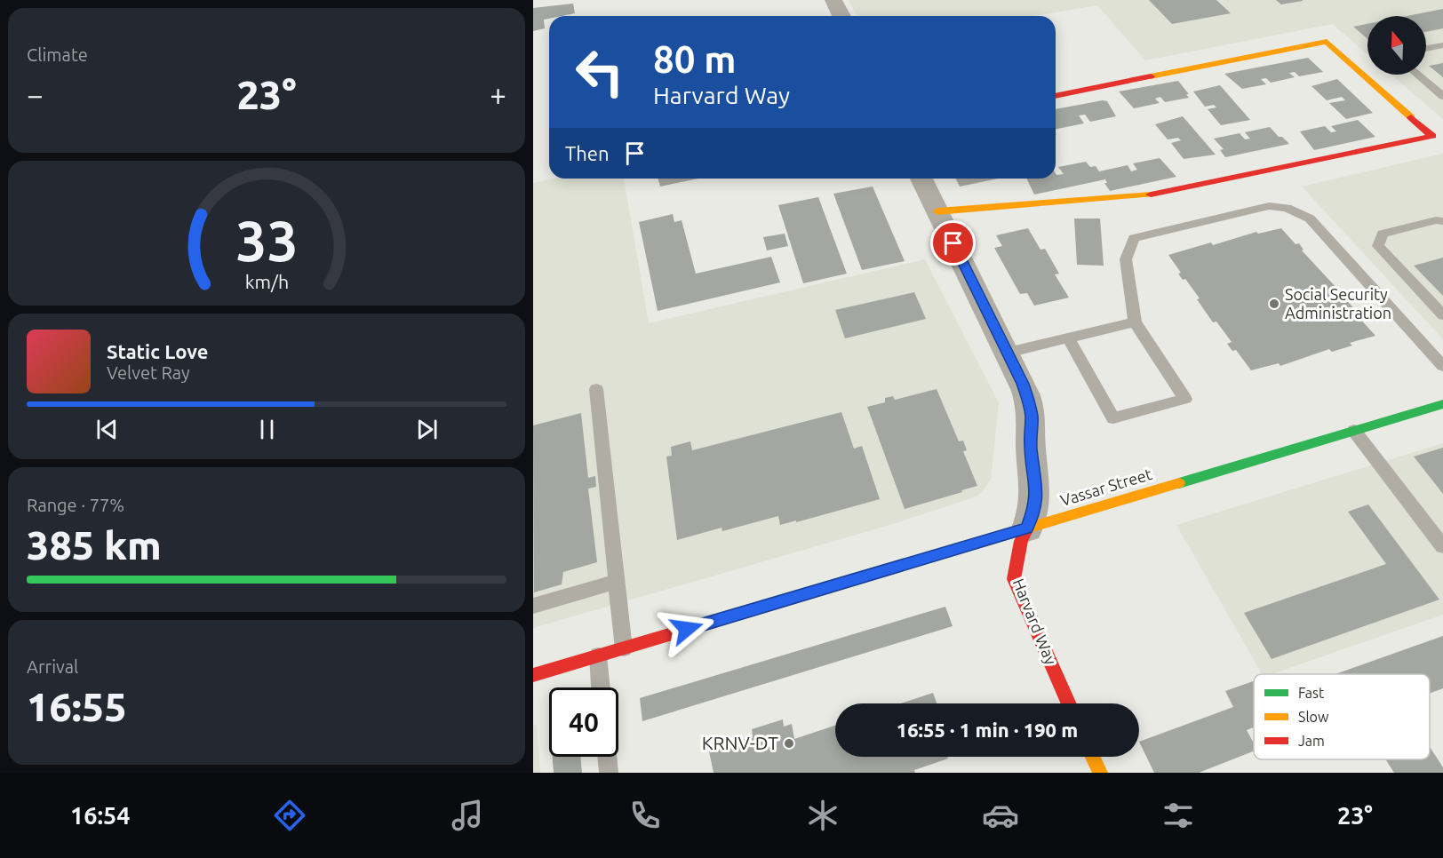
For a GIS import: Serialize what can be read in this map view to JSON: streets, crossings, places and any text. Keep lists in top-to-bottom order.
{
  "streets": {
    "street": ["Vassar Street", "Harvard Way"]
  },
  "crossings": [
    ["Vassar Street", "Harvard Way"]
  ],
  "places": ["Social Security Administration", "KRNV-DT"],
  "legend": ["Fast", "Slow", "Jam"],
  "north": "top",
  "page": {
    "tile": [
      "Climate",
      ["Range · 77%", "385 km"],
      ["Arrival", "16:55"]
    ],
    "turn": ["80 m", "Harvard Way"],
    "heat": ["−", "23°", "+"],
    "then": "Then",
    "song": ["Static Love", "Velvet Ray"],
    "limit": "40",
    "trip": "16:55 · 1 min · 190 m",
    "tabs": ["16:54", "23°"],
    "gauge": ["33", "km/h"]
  }
}
